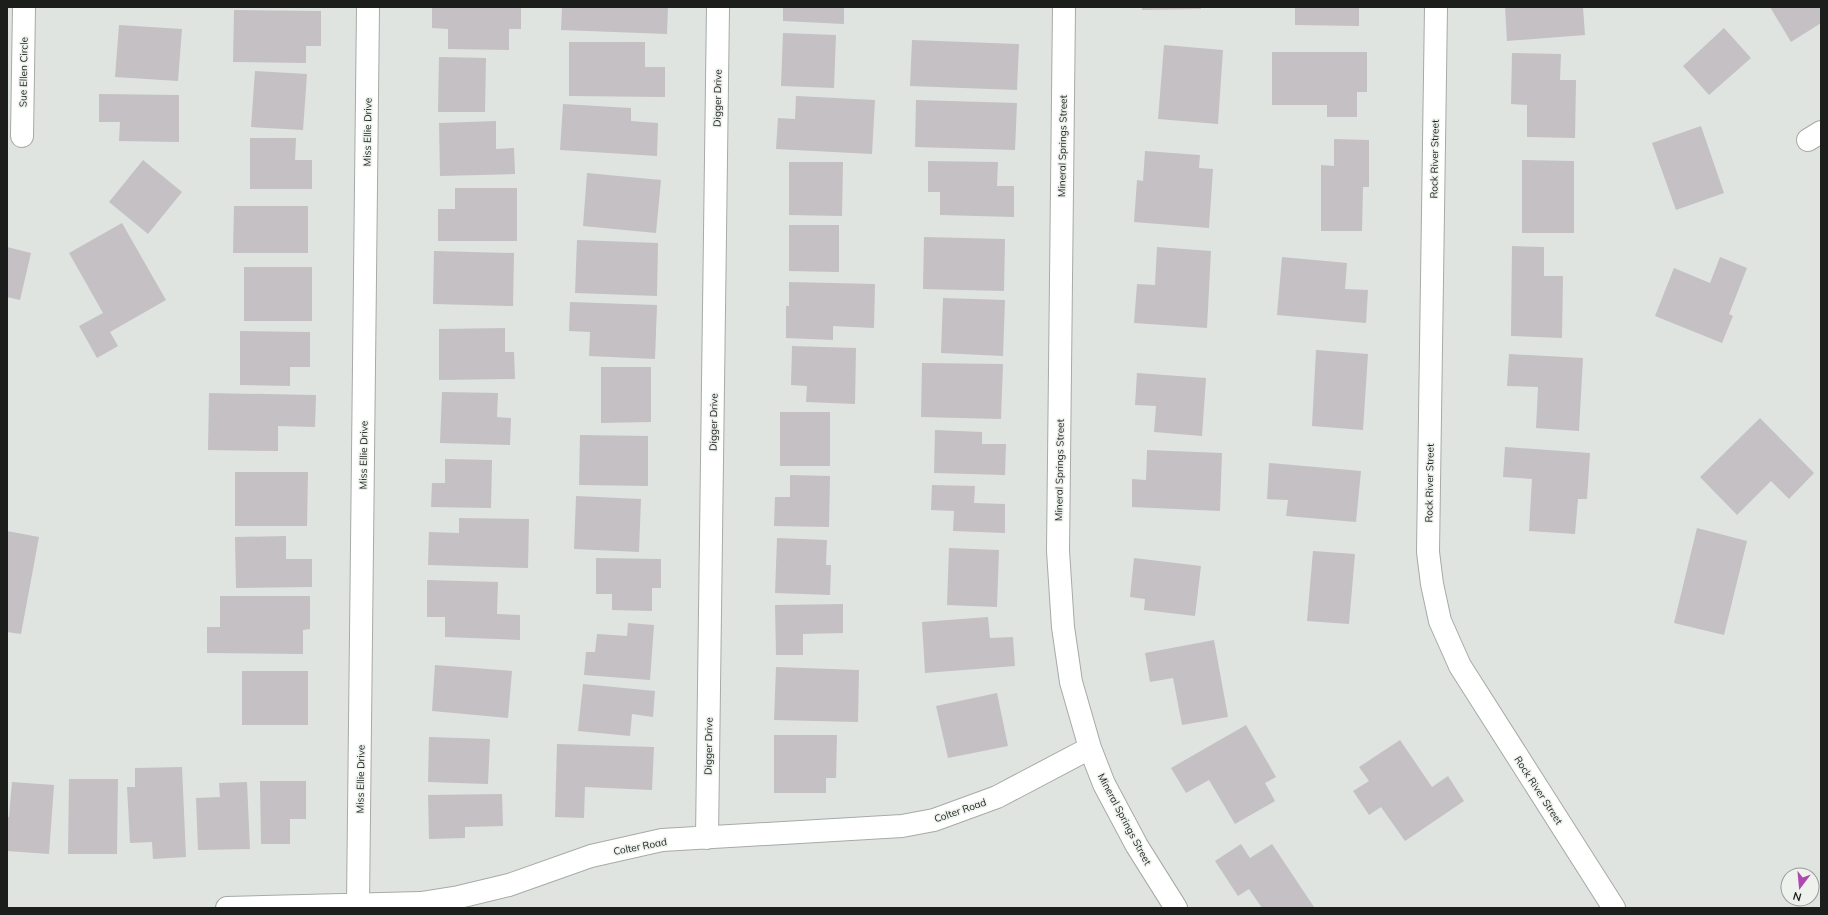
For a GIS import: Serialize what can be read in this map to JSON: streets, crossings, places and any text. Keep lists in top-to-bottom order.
{
  "streets": {
    "street": [
      "Sue Ellen Circle",
      "Digger Drive",
      "Miss Ellie Drive",
      "Mineral Springs Street",
      "Rock River Street",
      "Colter Road"
    ]
  },
  "crossings": [
    ["Digger Drive", "Colter Road"],
    ["Miss Ellie Drive", "Colter Road"],
    ["Mineral Springs Street", "Colter Road"]
  ],
  "north": "bottom"
}
